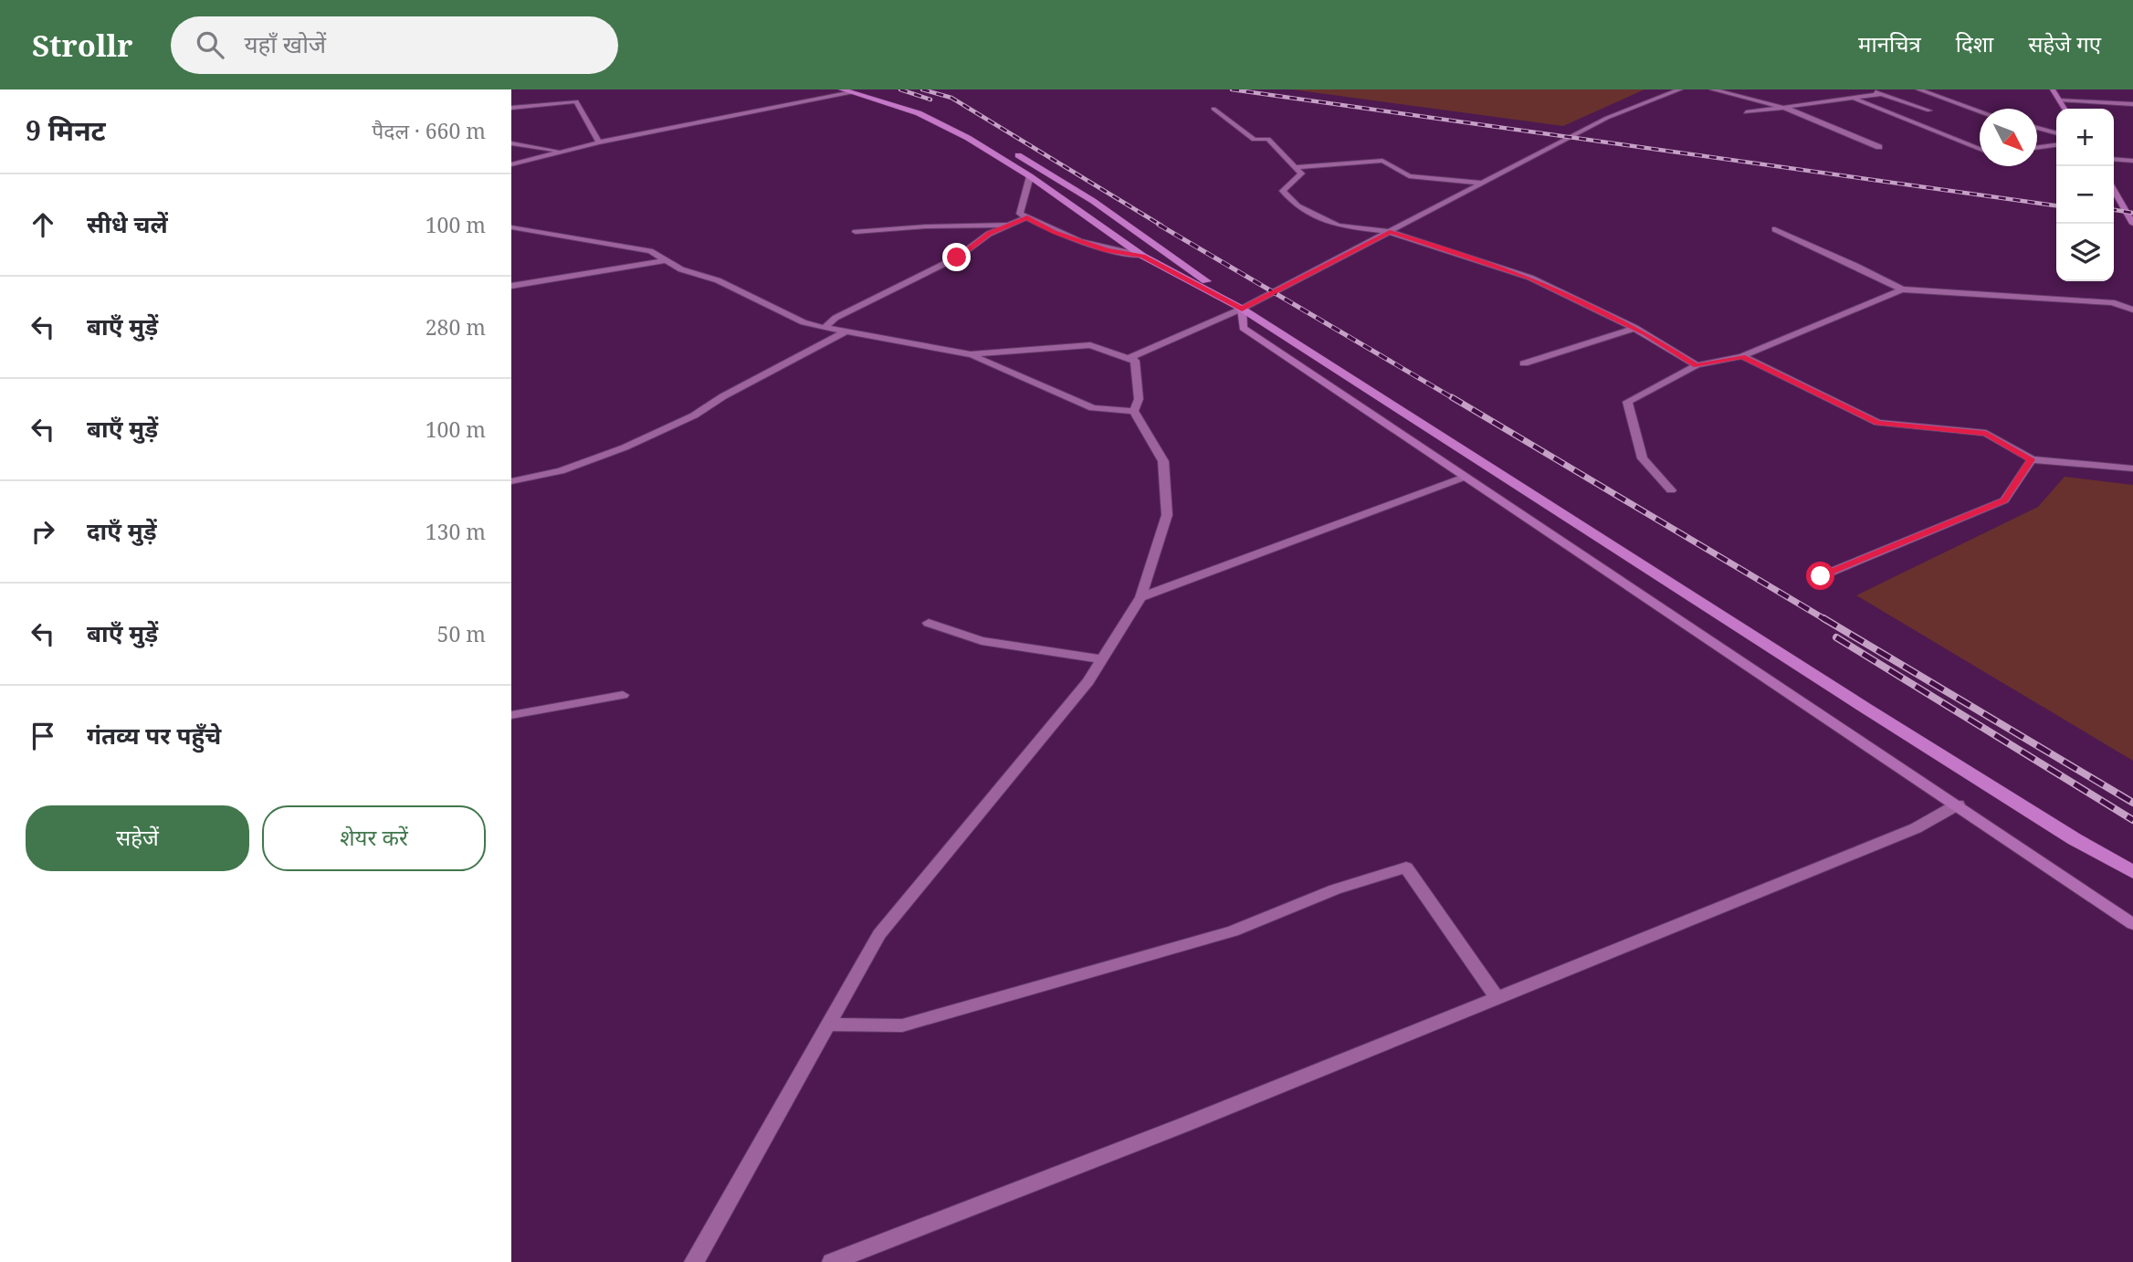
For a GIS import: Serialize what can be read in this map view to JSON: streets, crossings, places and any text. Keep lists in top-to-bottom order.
{
  "north": "bottom right",
  "page": {
    "header": "Strollr",
    "search": "यहाँ खोजें",
    "nav": ["मानचित्र", "दिशा", "सहेजे गए"],
    "heading": ["9 मिनट", "पैदल · 660 m"],
    "map_buttons": ["+", "−"],
    "list": [
      ["सीधे चलें", "100 m"],
      ["बाएँ मुड़ें", "280 m"],
      ["बाएँ मुड़ें", "100 m"],
      ["दाएँ मुड़ें", "130 m"],
      ["बाएँ मुड़ें", "50 m"],
      "गंतव्य पर पहुँचे"
    ],
    "buttons": ["सहेजें", "शेयर करें"]
  }
}
